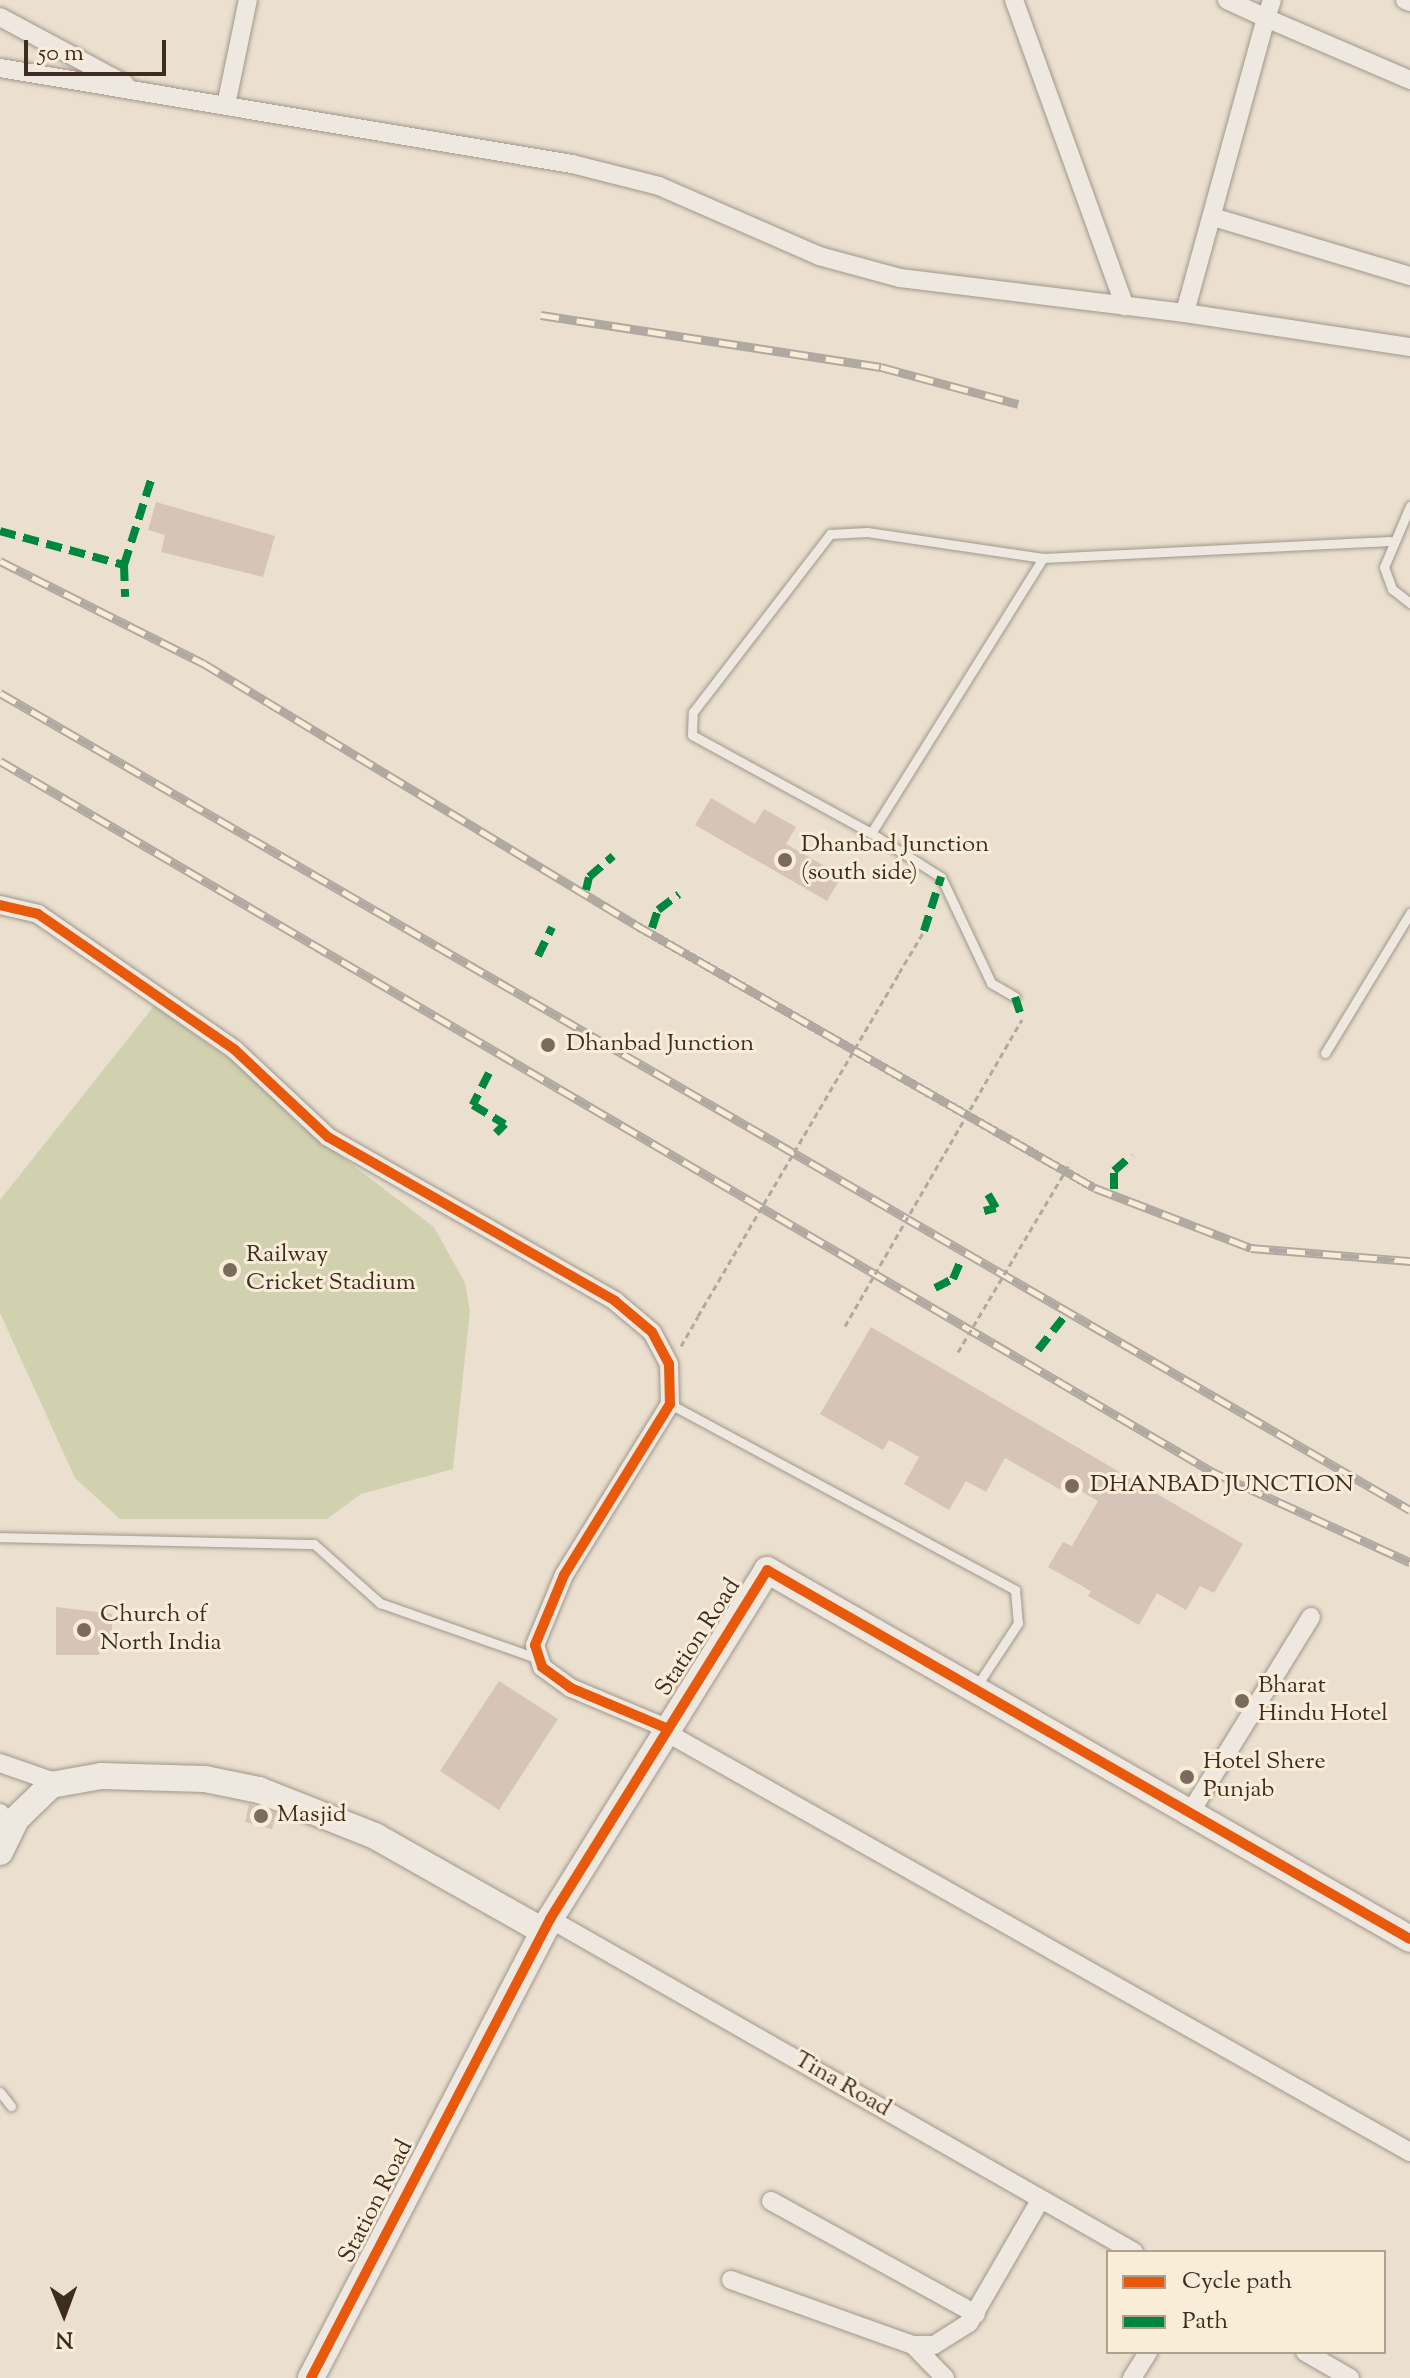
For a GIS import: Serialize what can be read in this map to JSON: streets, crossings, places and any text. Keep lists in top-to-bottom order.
{
  "streets": {
    "street": ["Station Road", "Tina Road"]
  },
  "crossings": [
    ["Station Road", "Tina Road"]
  ],
  "places": [
    "Dhanbad Junction (south side)",
    "Dhanbad Junction",
    "Railway Cricket Stadium",
    "DHANBAD JUNCTION",
    "Church of North India",
    "Bharat Hindu Hotel",
    "Hotel Shere Punjab",
    "Masjid"
  ],
  "legend": ["Cycle path", "Path"],
  "scale_bar": "50 m",
  "north": "bottom"
}
